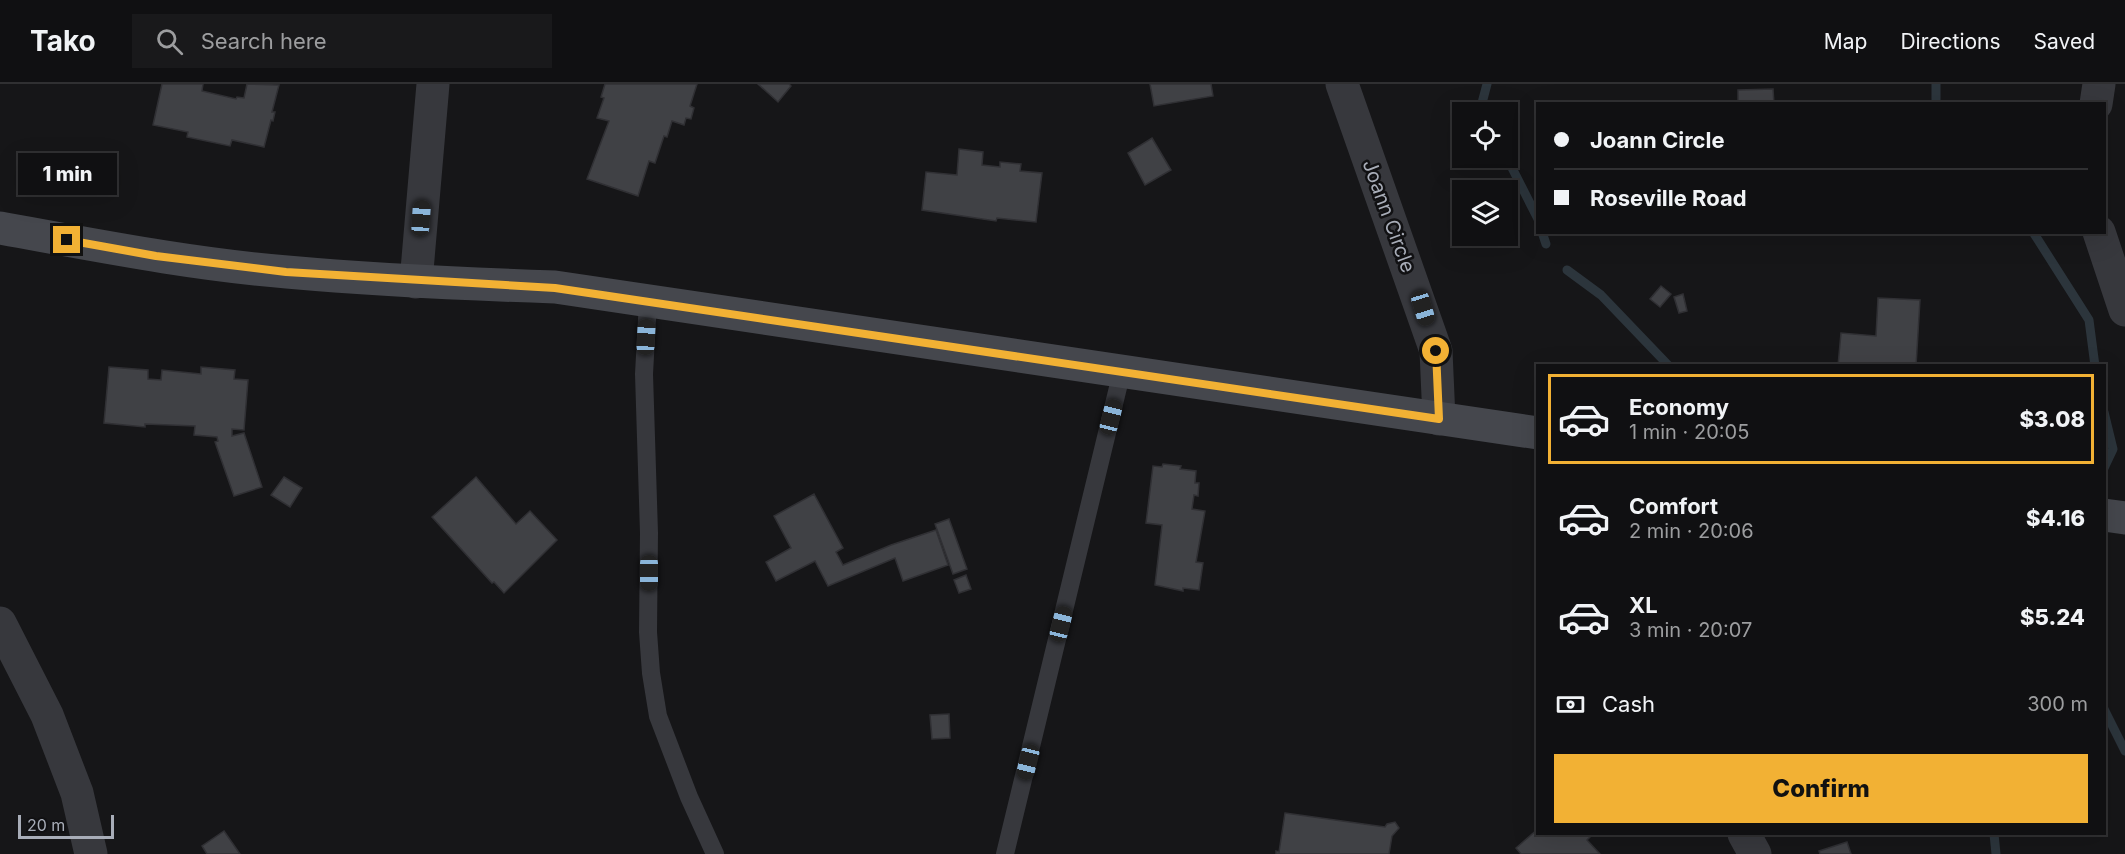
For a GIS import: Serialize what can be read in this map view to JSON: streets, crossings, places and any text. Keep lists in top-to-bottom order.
{
  "streets": {
    "street": ["Joann Circle"]
  },
  "scale_bar": "20 m",
  "page": {
    "header": "Tako",
    "search": "Search here",
    "nav": ["Map", "Directions", "Saved"],
    "banner": ["Joann Circle", "Roseville Road"],
    "bubble": "1 min",
    "list": [
      {
        "name": "Economy",
        "note": "1 min · 20:05",
        "value": "$3.08"
      },
      {
        "name": "Comfort",
        "note": "2 min · 20:06",
        "value": "$4.16"
      },
      {
        "name": "XL",
        "note": "3 min · 20:07",
        "value": "$5.24"
      }
    ],
    "pay": ["Cash", "300 m"],
    "buttons": "Confirm",
    "scale": "20 m"
  }
}
